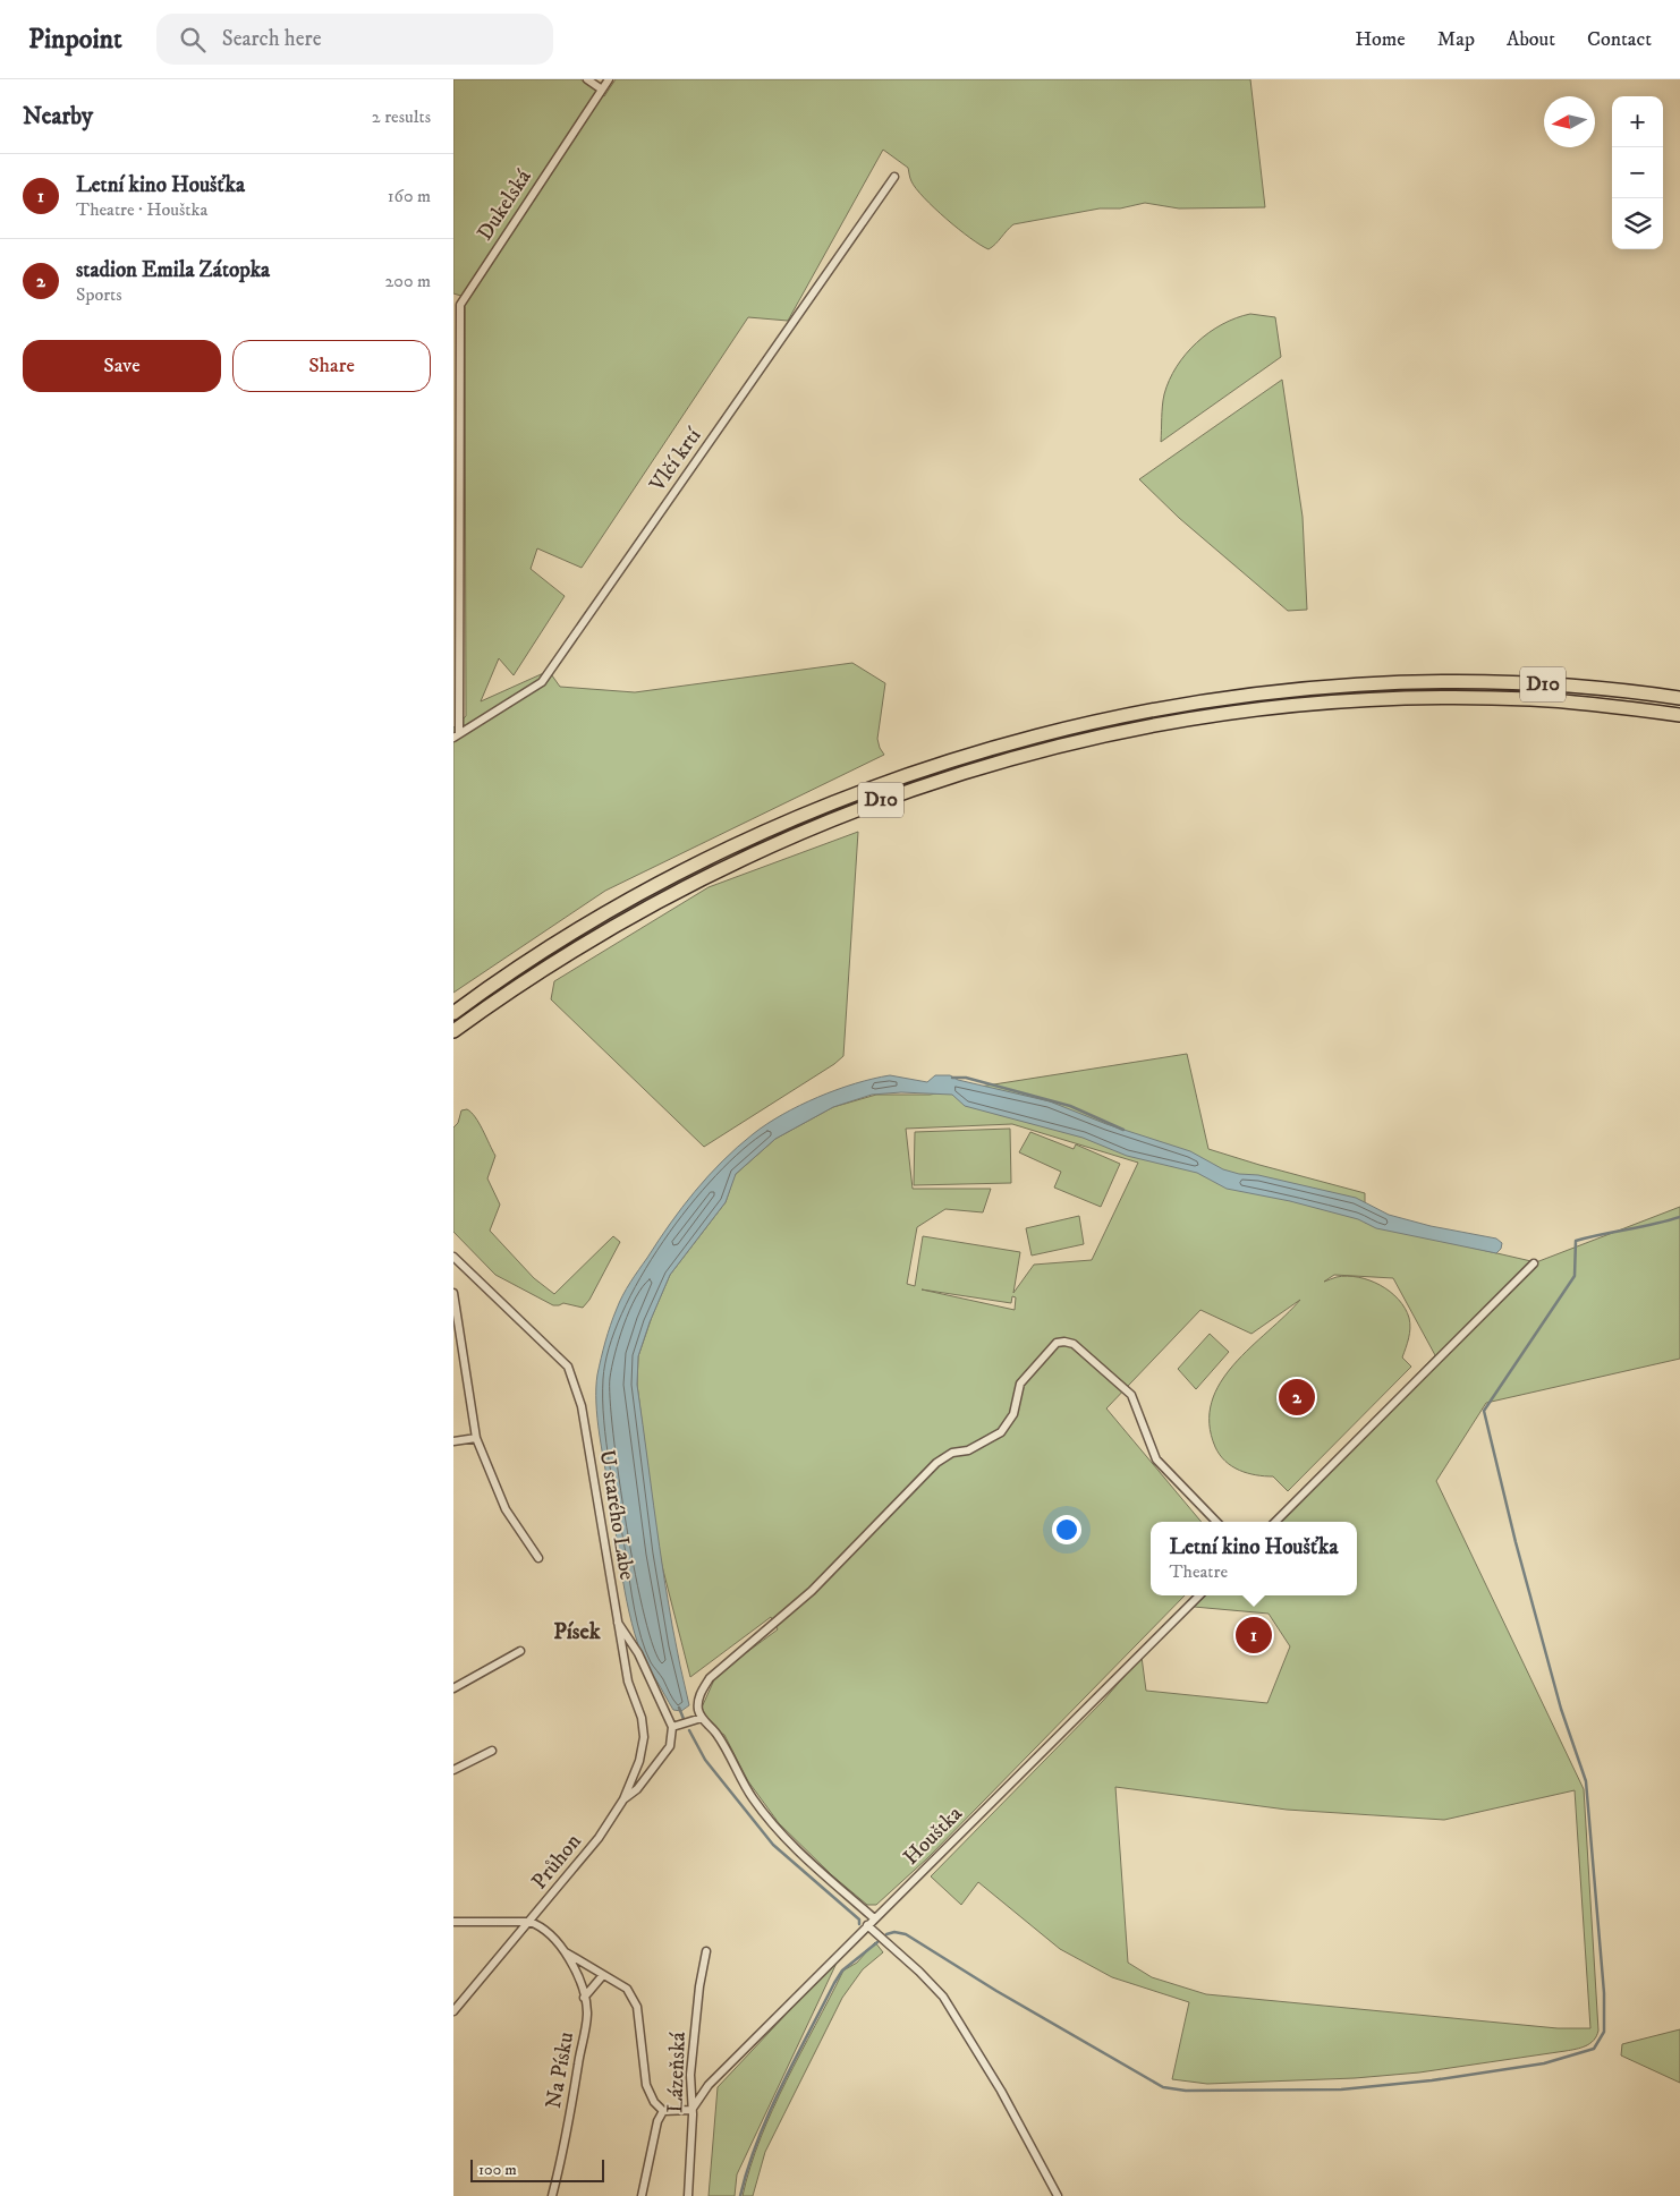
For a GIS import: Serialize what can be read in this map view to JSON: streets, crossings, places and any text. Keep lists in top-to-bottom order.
{
  "streets": {
    "highway": ["D10"],
    "street": [
      "Dukelská",
      "Vlčí krtí",
      "U starého Labe",
      "Houštka",
      "Průhon",
      "Na Písku",
      "Lázeňská"
    ]
  },
  "crossings": [
    ["Dukelská", "Vlčí krtí"],
    ["U starého Labe", "Průhon"],
    ["Houštka", "Lázeňská"],
    ["Průhon", "Na Písku"]
  ],
  "districts": ["Písek"],
  "scale_bar": "100 m",
  "north": "left",
  "page": {
    "header": "Pinpoint",
    "search": "Search here",
    "nav": [
      "Home",
      "Map",
      "About",
      "Contact"
    ],
    "heading": ["Nearby", "2 results"],
    "map_buttons": ["+", "−"],
    "list": [
      {
        "mark": "1",
        "name": "Letní kino Houšťka",
        "note": "Theatre · Houštka",
        "value": "160 m"
      },
      {
        "mark": "2",
        "name": "stadion Emila Zátopka",
        "note": "Sports",
        "value": "200 m"
      }
    ],
    "buttons": ["Save", "Share"],
    "pins": ["2", "1"],
    "popup": ["Letní kino Houšťka", "Theatre"],
    "scale": "100 m"
  }
}
